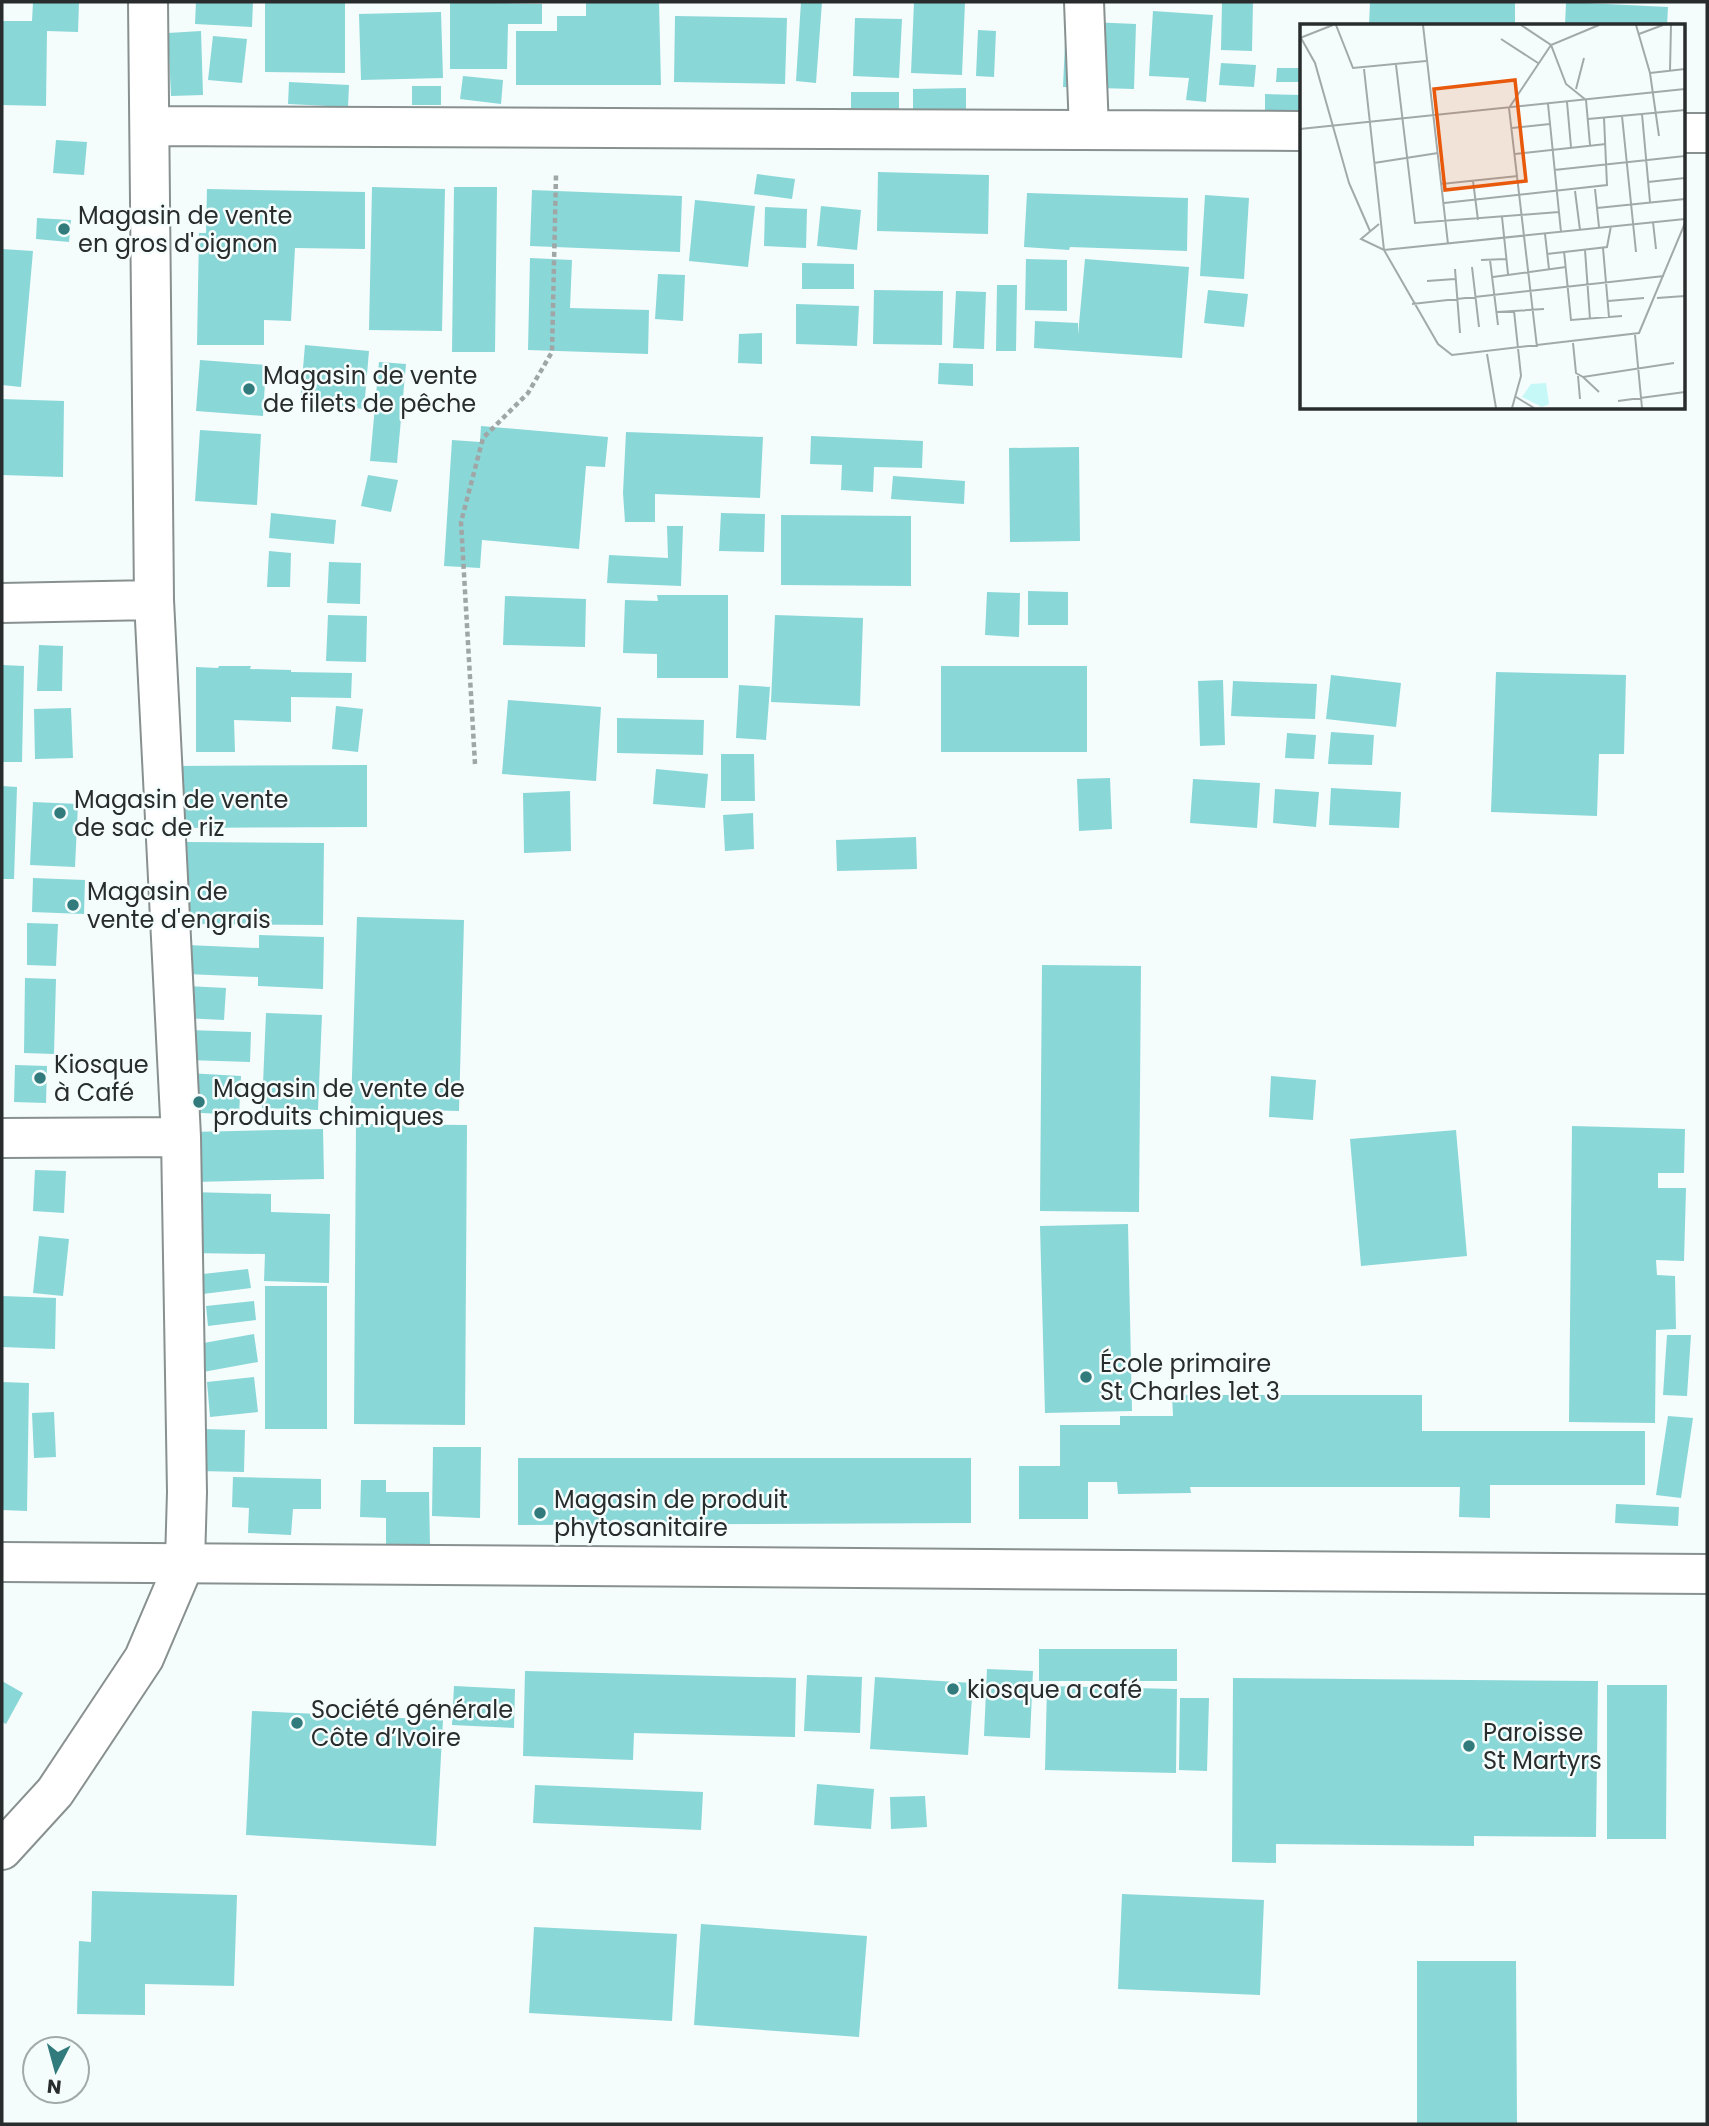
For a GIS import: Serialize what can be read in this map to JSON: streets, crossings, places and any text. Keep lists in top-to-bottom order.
{
  "places": [
    "Magasin de vente en gros d'oignon",
    "Magasin de vente de filets de pêche",
    "Magasin de vente de sac de riz",
    "Magasin de vente d'engrais",
    "Kiosque à Café",
    "Magasin de vente de produits chimiques",
    "École primaire St Charles 1et 3",
    "Magasin de produit phytosanitaire",
    "kiosque a café",
    "Société générale Côte d’Ivoire",
    "Paroisse St Martyrs"
  ],
  "north": "bottom"
}
